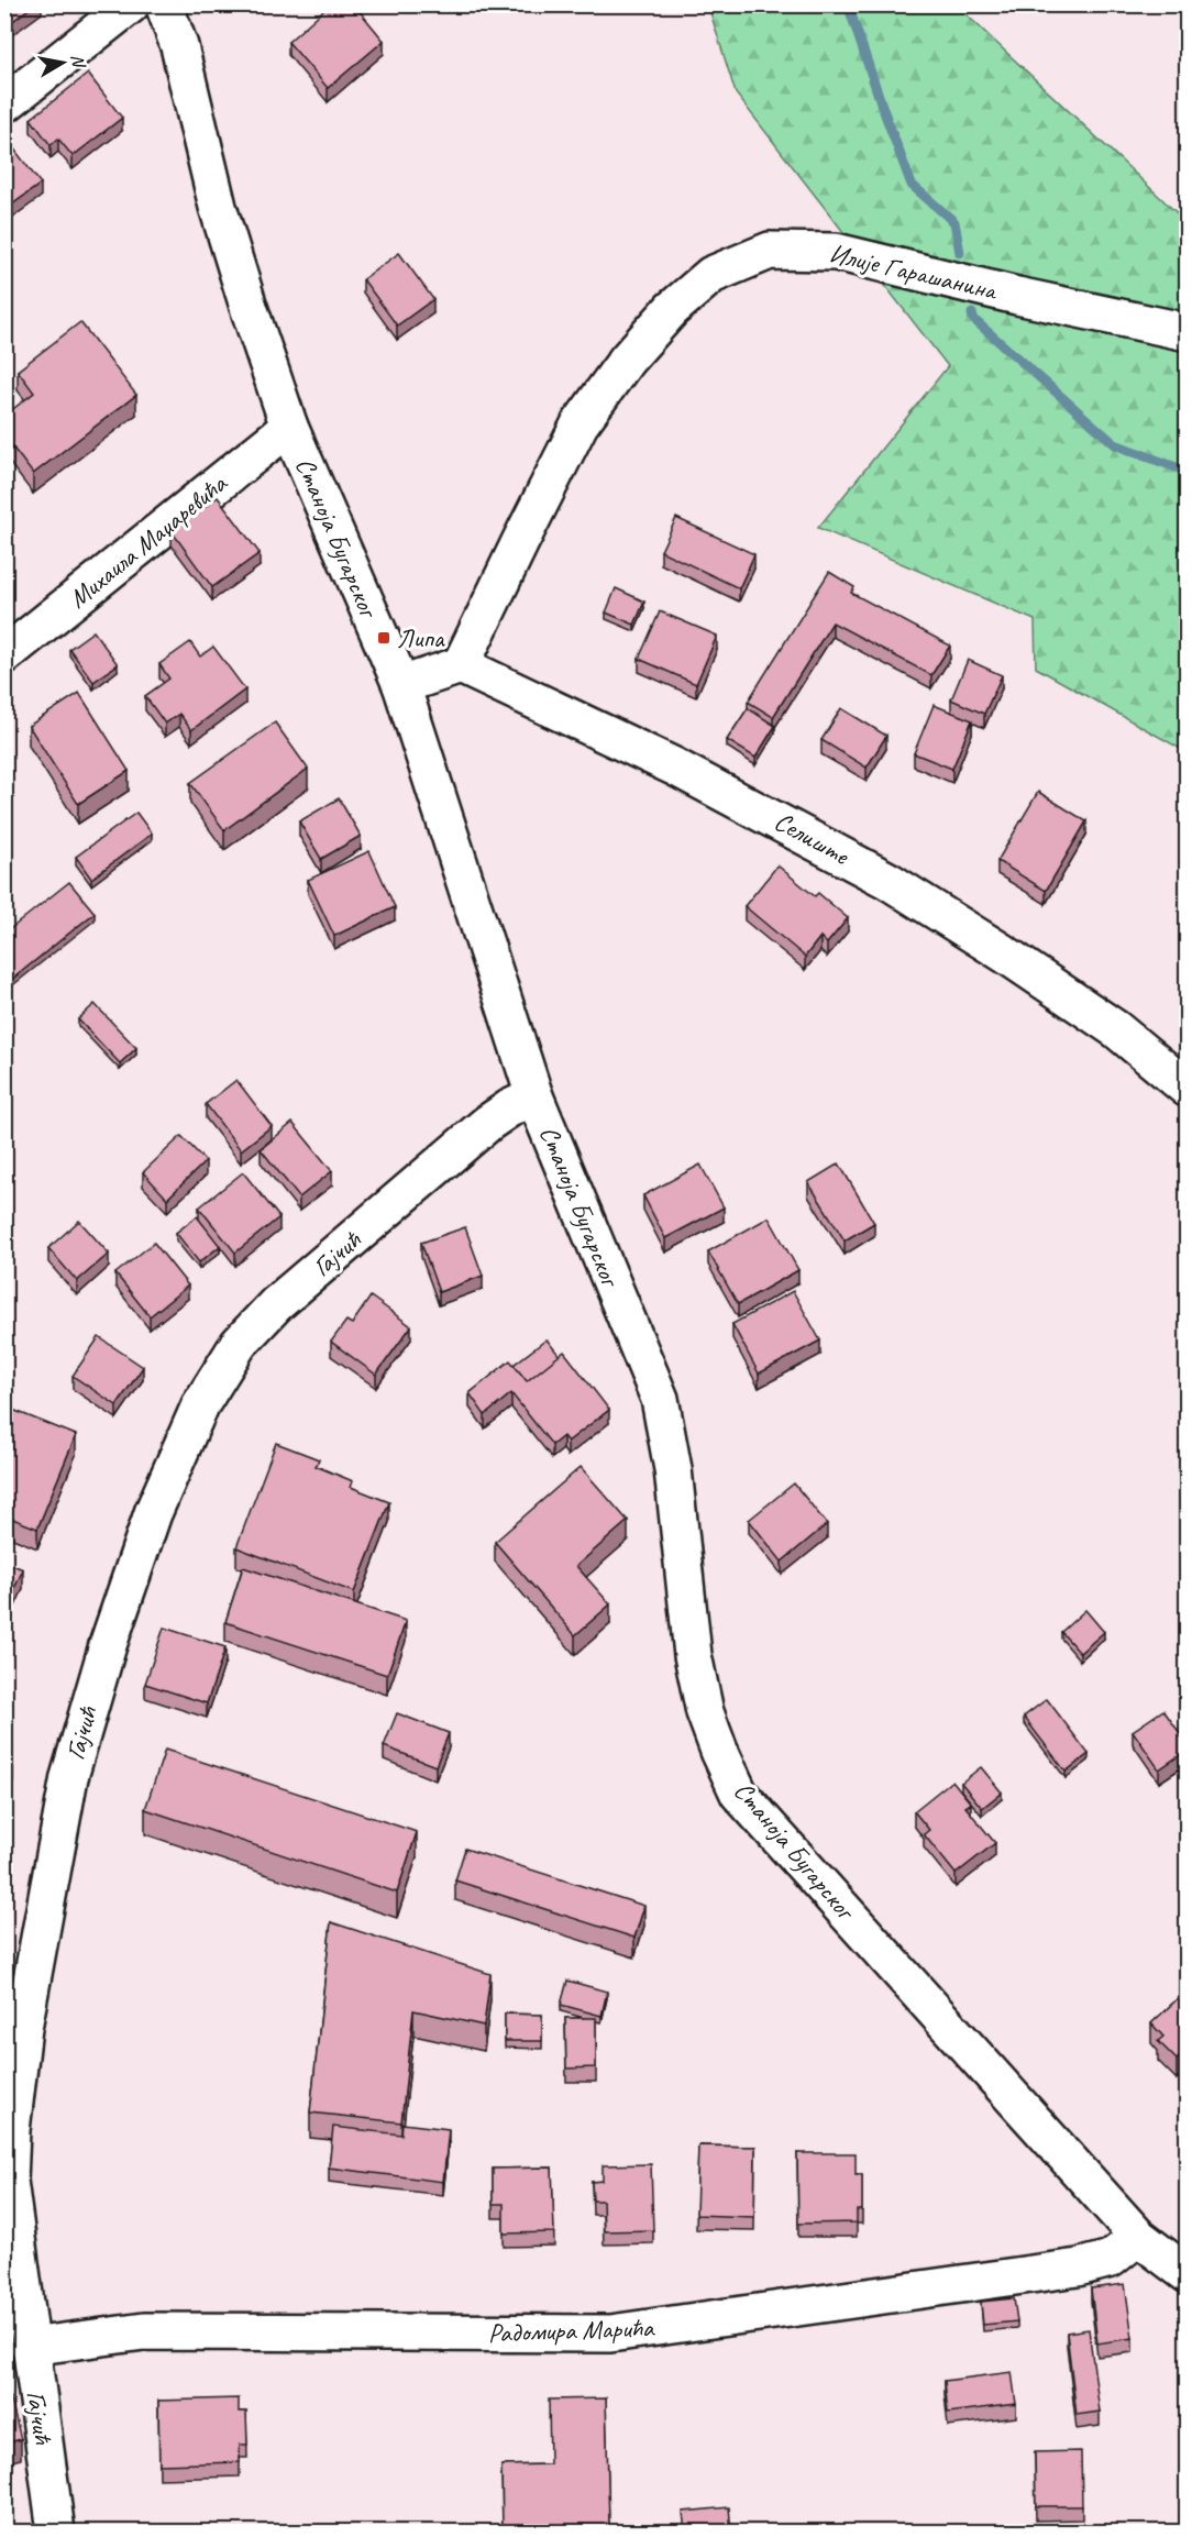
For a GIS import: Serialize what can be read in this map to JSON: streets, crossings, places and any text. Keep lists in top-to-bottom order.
{
  "streets": {
    "street": [
      "Илије Гарашанина",
      "Станоја Бугарског",
      "Михаила Маџаревића",
      "Селиште",
      "Гајчић",
      "Радомира Марића"
    ]
  },
  "crossings": [
    ["Илије Гарашанина", "Селиште"],
    ["Станоја Бугарског", "Михаила Маџаревића"],
    ["Станоја Бугарског", "Гајчић"],
    ["Станоја Бугарског", "Радомира Марића"],
    ["Гајчић", "Радомира Марића"]
  ],
  "places": {
    "transit": ["Липа"]
  },
  "north": "right"
}
